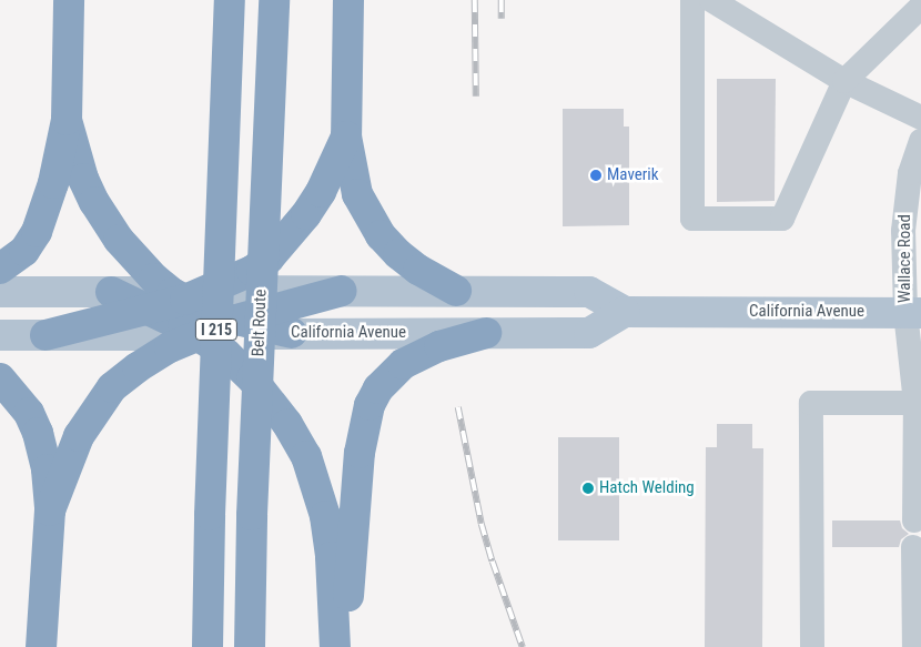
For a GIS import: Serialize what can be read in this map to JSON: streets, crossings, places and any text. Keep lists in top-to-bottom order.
{
  "streets": {
    "highway": ["Belt Route", "I 215"],
    "main road": ["California Avenue"],
    "street": ["Wallace Road"]
  },
  "crossings": [
    ["Wallace Road", "California Avenue"]
  ],
  "places": ["Maverik", "Hatch Welding"]
}
